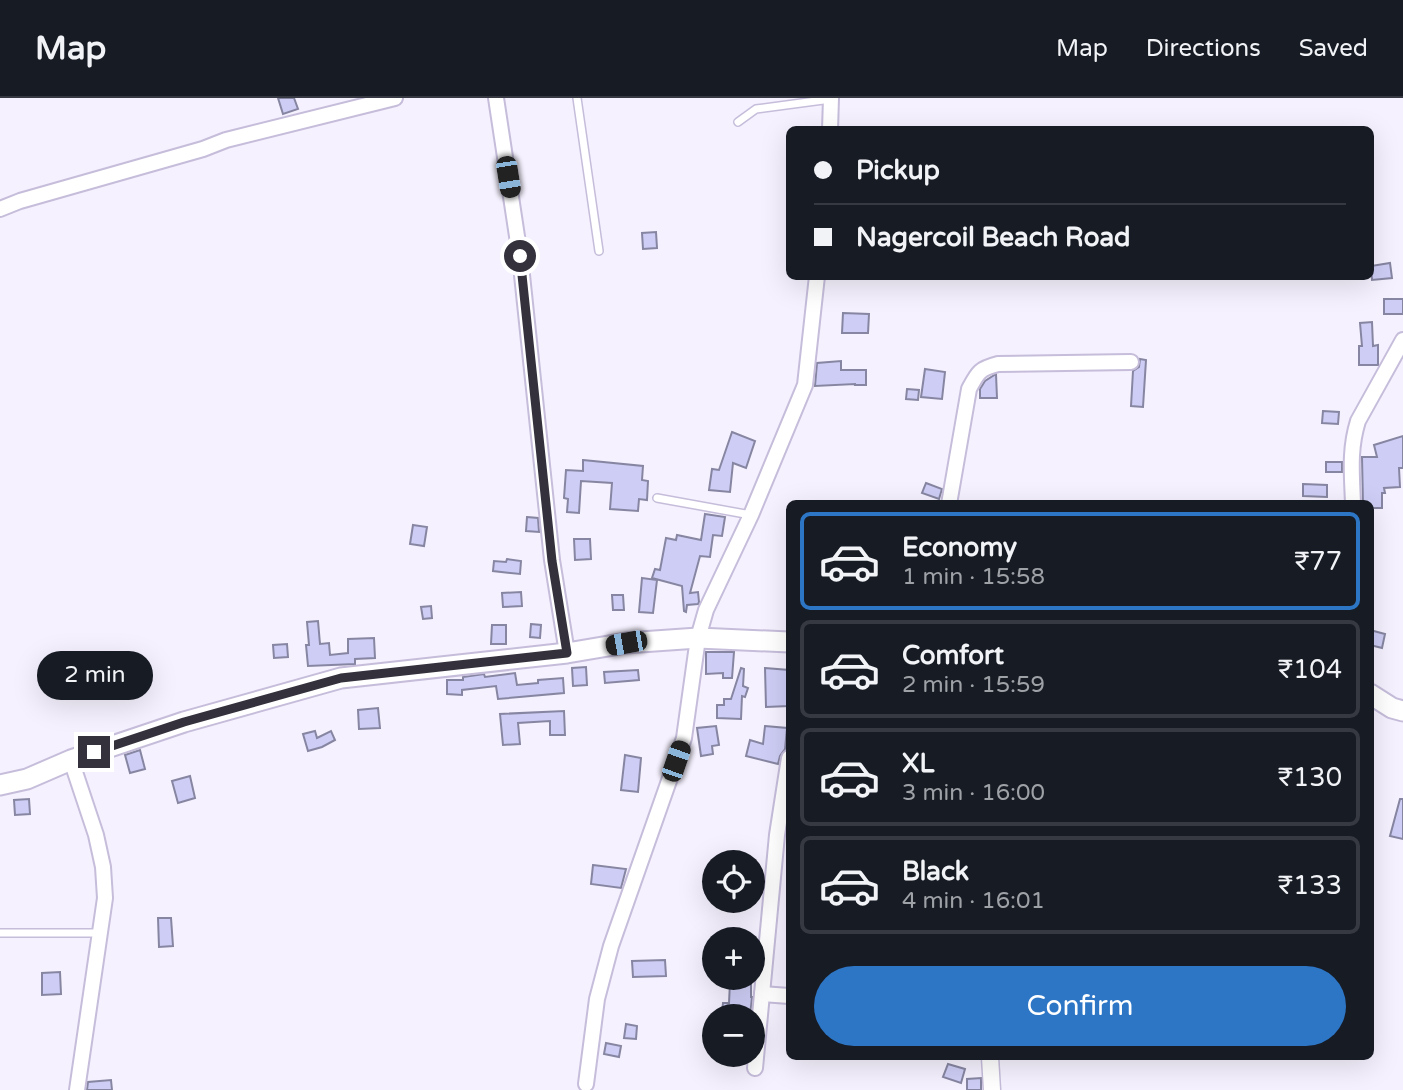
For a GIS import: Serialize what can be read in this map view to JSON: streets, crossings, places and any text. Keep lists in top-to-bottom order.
{
  "page": {
    "header": "Map",
    "nav": ["Map", "Directions", "Saved"],
    "banner": ["Pickup", "Nagercoil Beach Road"],
    "list": [
      {
        "name": "Economy",
        "note": "1 min · 15:58",
        "value": "₹77"
      },
      {
        "name": "Comfort",
        "note": "2 min · 15:59",
        "value": "₹104"
      },
      {
        "name": "XL",
        "note": "3 min · 16:00",
        "value": "₹130"
      },
      {
        "name": "Black",
        "note": "4 min · 16:01",
        "value": "₹133"
      }
    ],
    "bubble": "2 min",
    "map_buttons": ["+", "−"],
    "buttons": "Confirm"
  }
}
